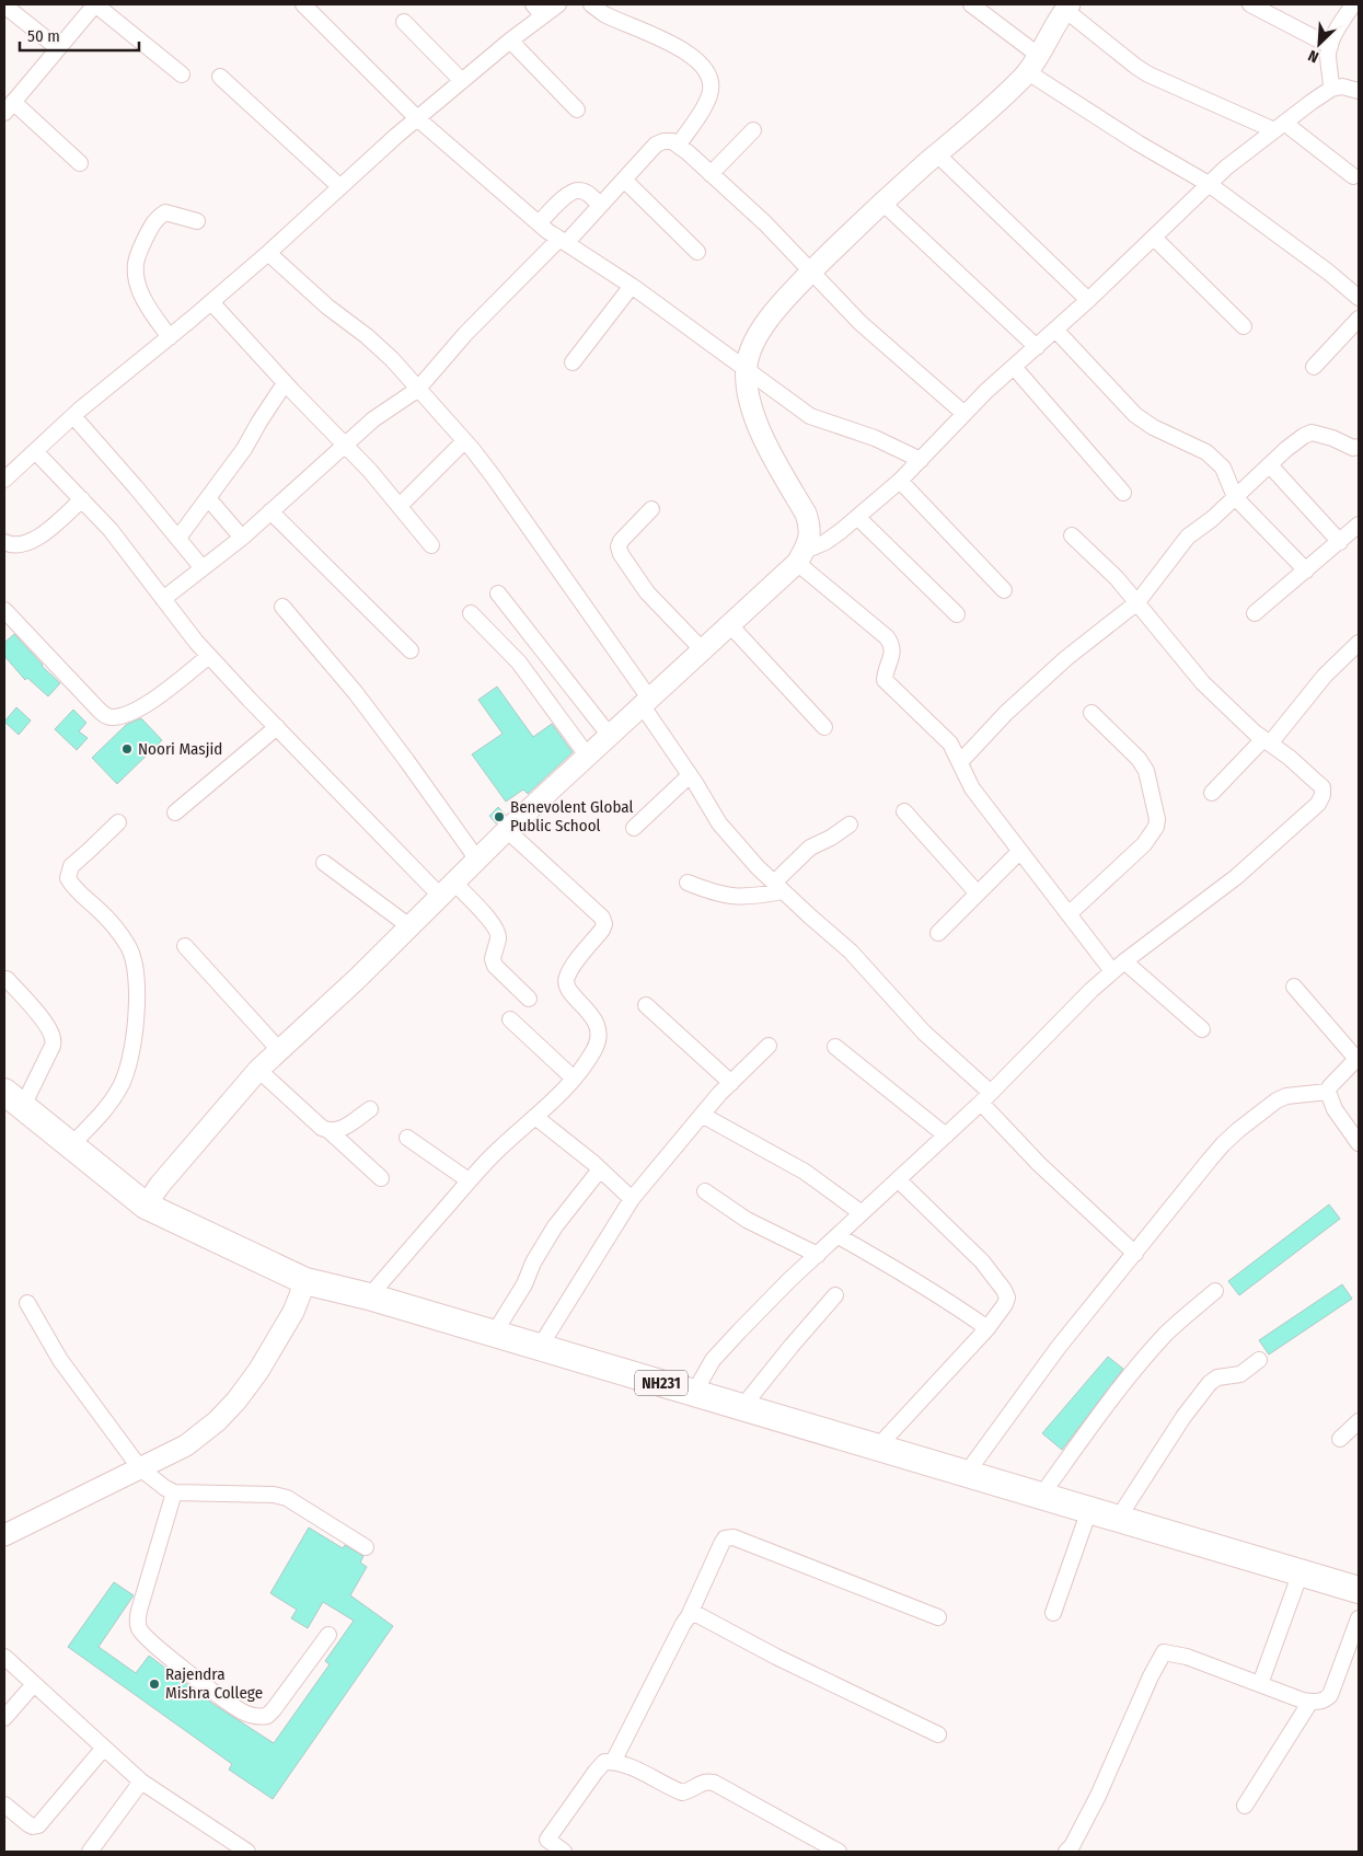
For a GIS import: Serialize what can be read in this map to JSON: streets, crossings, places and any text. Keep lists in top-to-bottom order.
{
  "streets": {
    "highway": ["NH231"]
  },
  "places": ["Noori Masjid", "Benevolent Global Public School", "Rajendra Mishra College"],
  "scale_bar": "50 m",
  "north": "bottom left"
}
